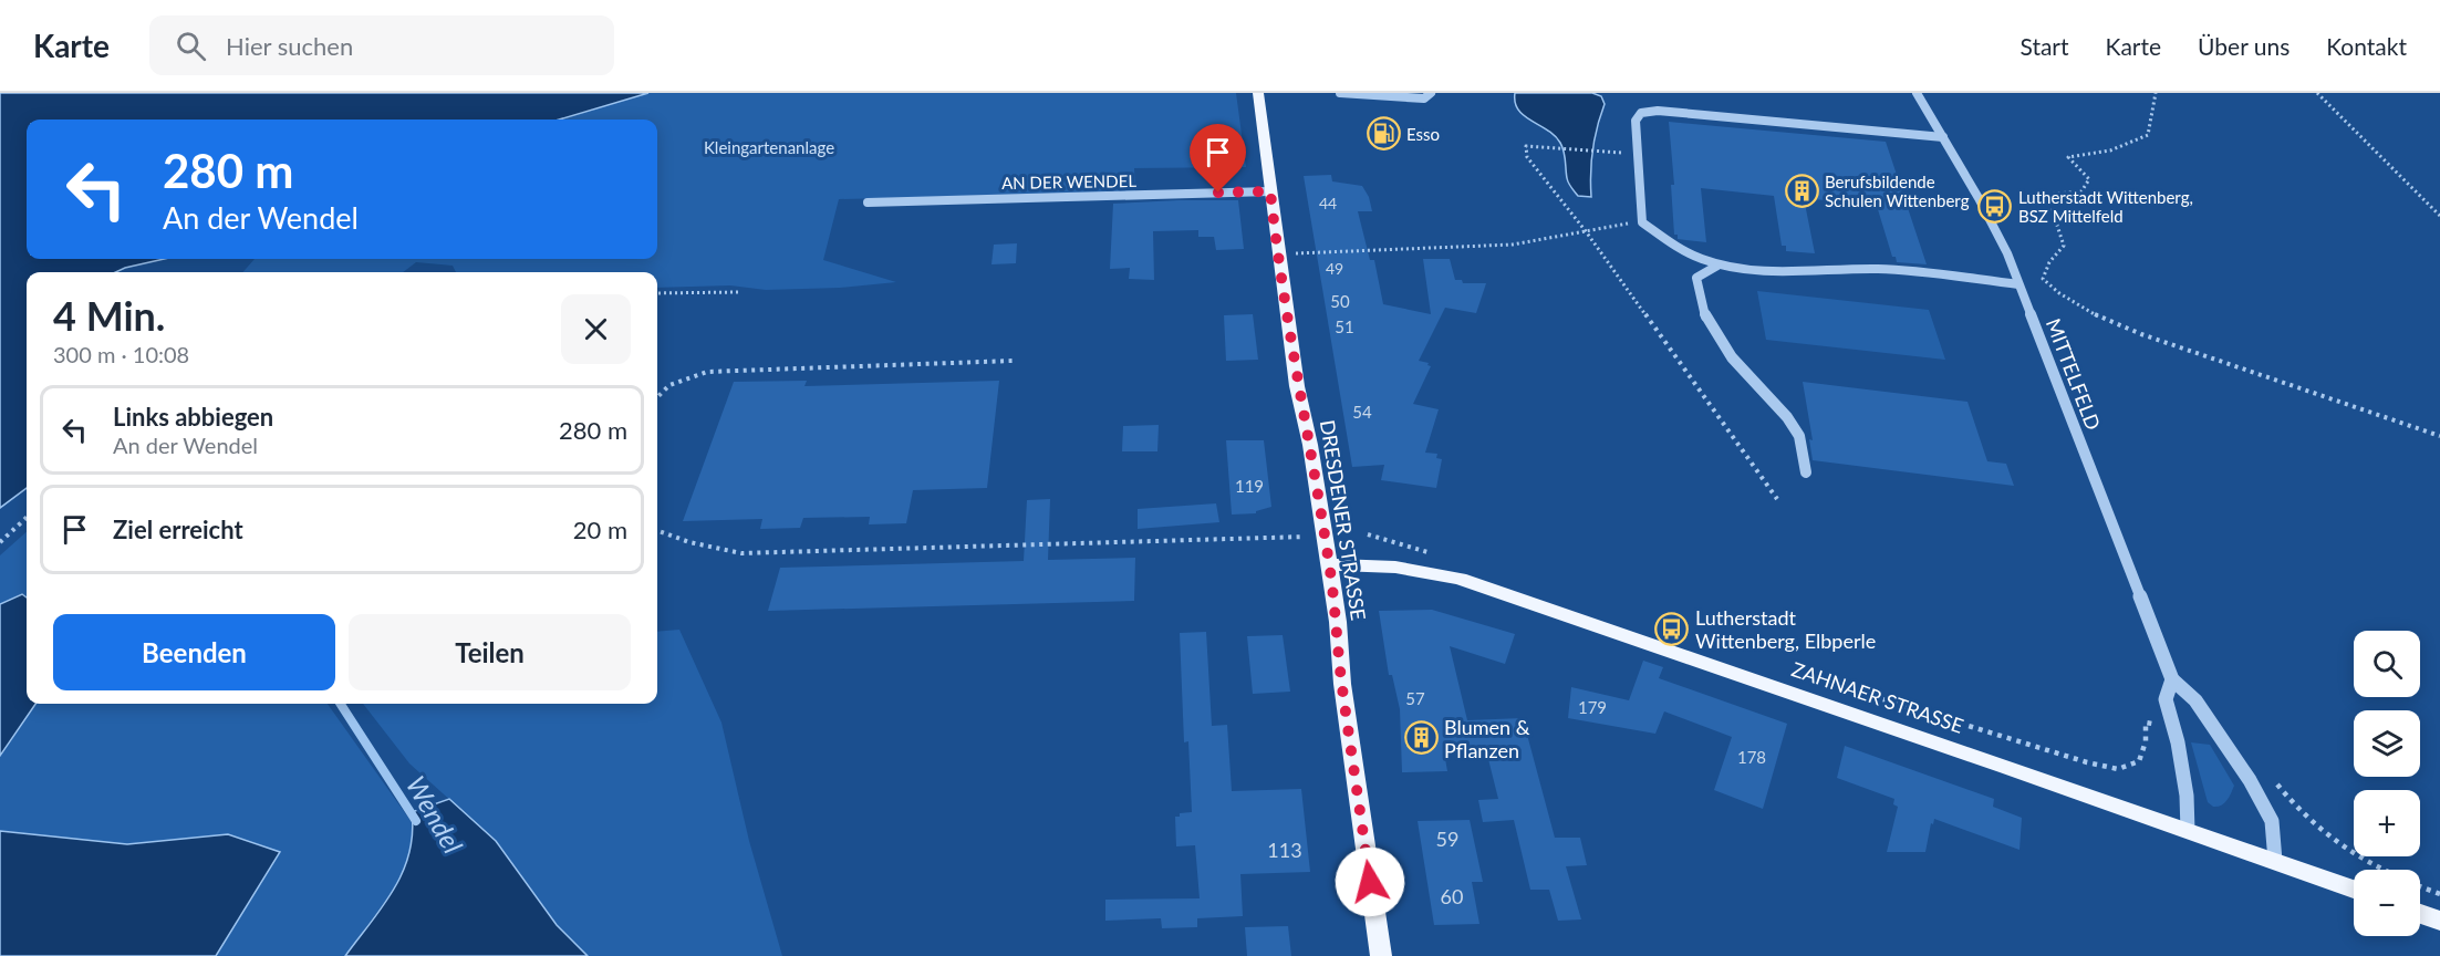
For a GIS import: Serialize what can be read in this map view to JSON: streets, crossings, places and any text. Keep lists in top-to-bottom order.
{
  "streets": {
    "main road": ["DRESDENER STRASSE", "ZAHNAER STRASSE"],
    "street": ["AN DER WENDEL", "MITTELFELD"]
  },
  "crossings": [
    ["AN DER WENDEL", "DRESDENER STRASSE"],
    ["MITTELFELD", "ZAHNAER STRASSE"],
    ["DRESDENER STRASSE", "ZAHNAER STRASSE"]
  ],
  "water": ["Wendel"],
  "parks": ["Kleingartenanlage"],
  "places": {
    "fuel station": ["Esso"],
    "building": ["Berufsbildende Schulen Wittenberg", "Blumen & Pflanzen"],
    "bus stop": ["Lutherstadt Wittenberg, BSZ Mittelfeld", "Lutherstadt Wittenberg, Elbperle"]
  },
  "house_numbers": [
    "44",
    "49",
    "50",
    "51",
    "54",
    "119",
    "57",
    "179",
    "178",
    "59",
    "113",
    "60"
  ],
  "page": {
    "header": "Karte",
    "search": "Hier suchen",
    "nav": [
      "Start",
      "Karte",
      "Über uns",
      "Kontakt"
    ],
    "turn": ["280 m", "An der Wendel"],
    "heading": ["4 Min.", "300 m · 10:08"],
    "list": [
      {
        "name": "Links abbiegen",
        "note": "An der Wendel",
        "value": "280 m"
      },
      {
        "name": "Ziel erreicht",
        "value": "20 m"
      }
    ],
    "buttons": ["Beenden", "Teilen"],
    "map_buttons": ["+", "−"]
  }
}
